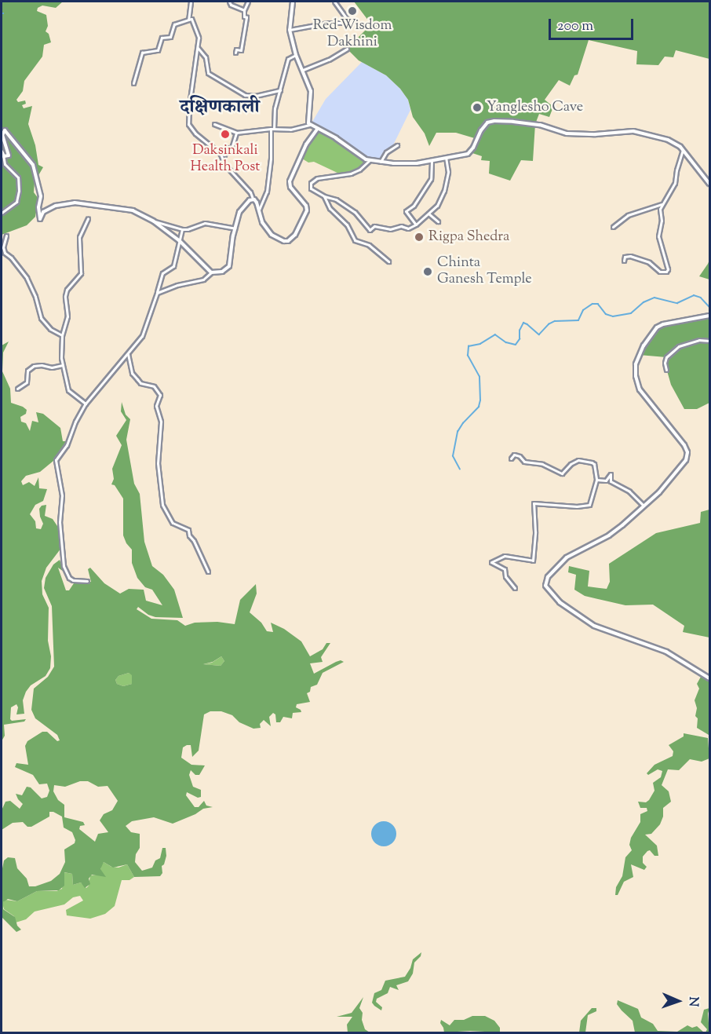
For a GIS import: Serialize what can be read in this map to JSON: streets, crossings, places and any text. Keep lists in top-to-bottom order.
{
  "districts": ["दक्षि‍णकाली"],
  "places": [
    "Red Wisdom Dakhini",
    "Yanglesho Cave",
    "Daksinkali Health Post",
    "Rigpa Shedra",
    "Chinta Ganesh Temple"
  ],
  "scale_bar": "200 m",
  "north": "right"
}
